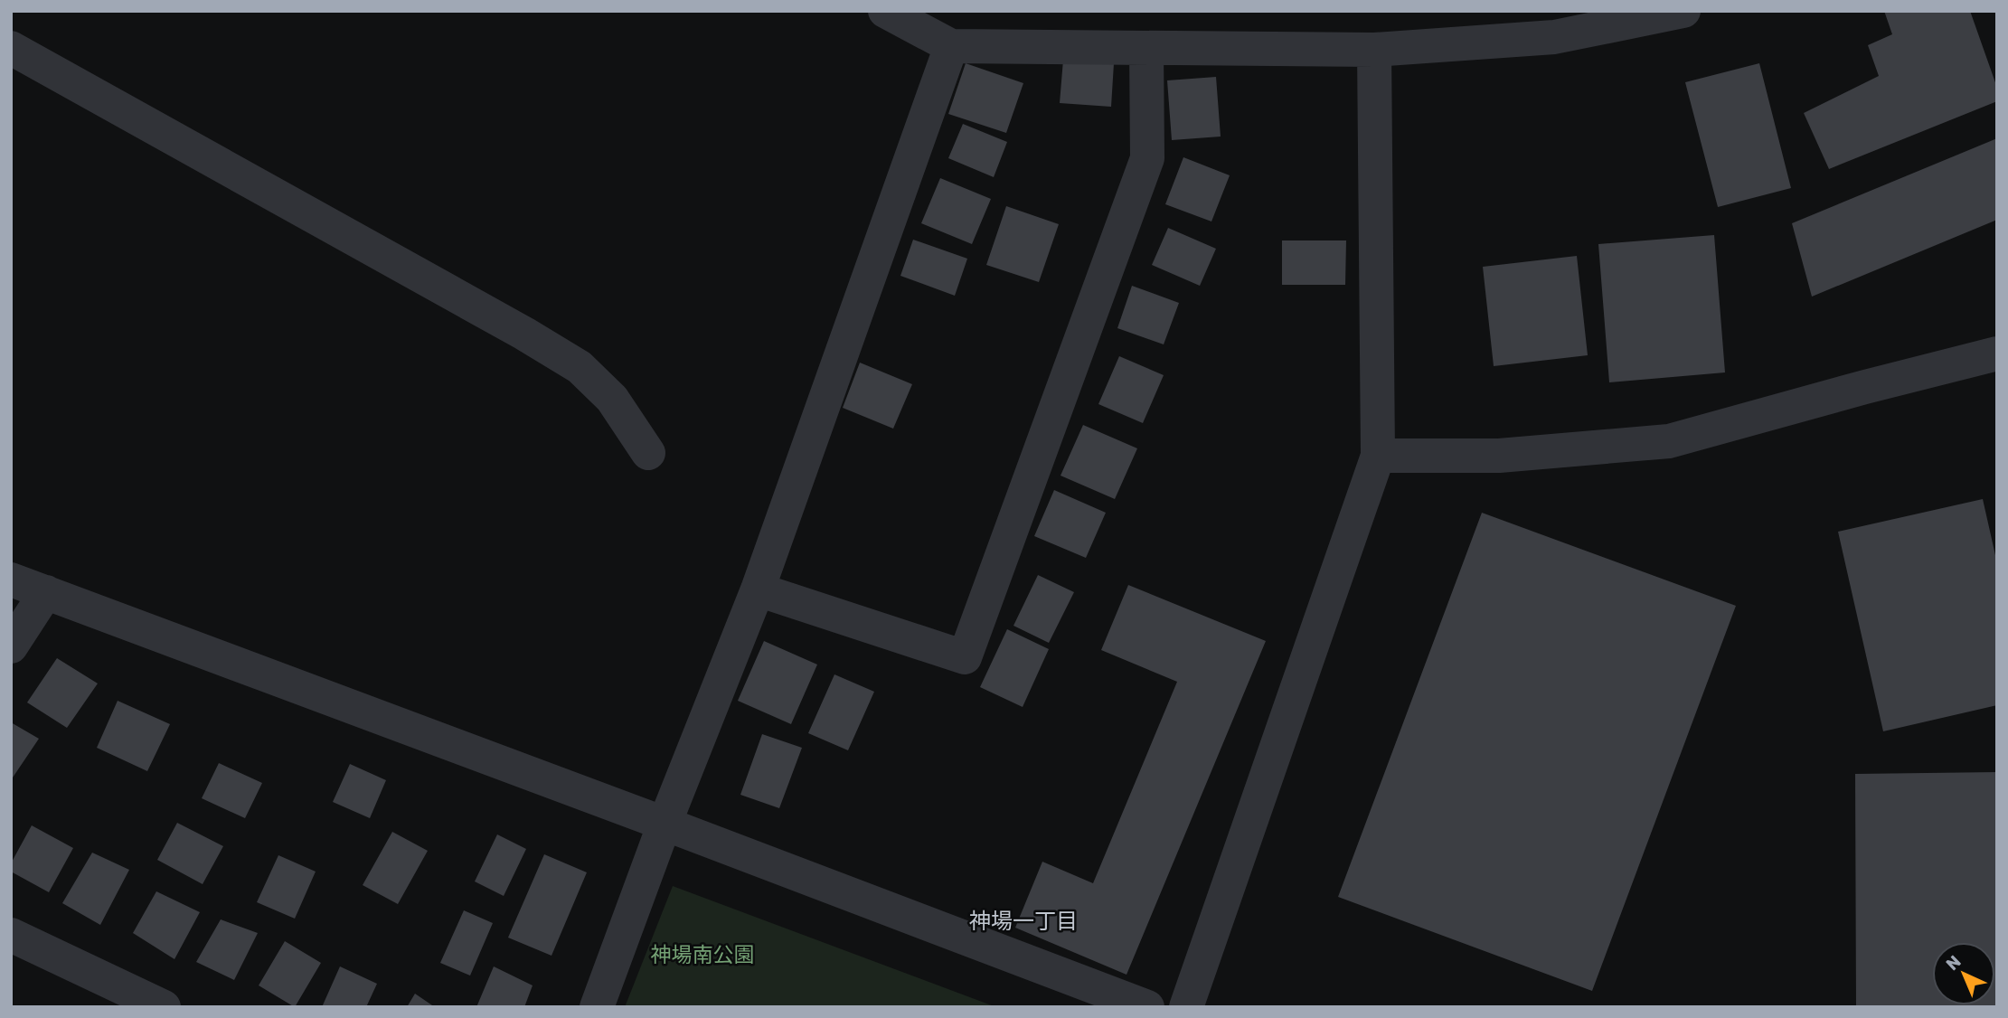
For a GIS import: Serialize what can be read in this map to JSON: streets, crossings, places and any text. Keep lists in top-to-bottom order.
{
  "districts": ["神場一丁目"],
  "parks": ["神場南公園"],
  "north": "top left"
}
